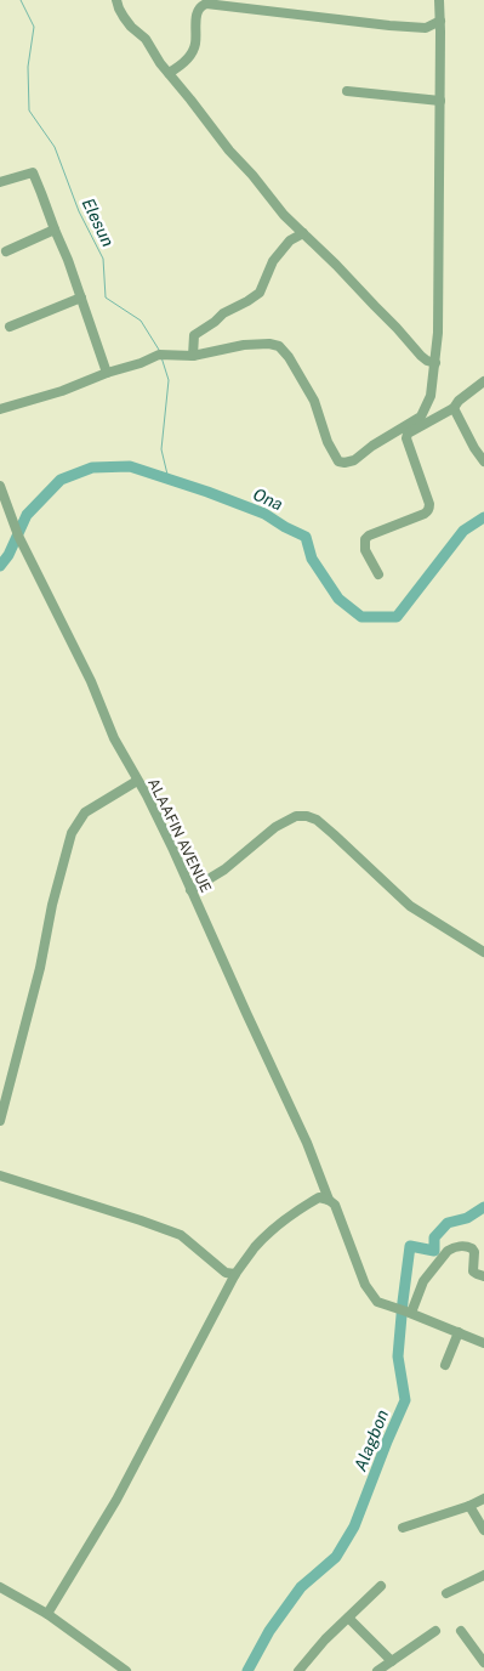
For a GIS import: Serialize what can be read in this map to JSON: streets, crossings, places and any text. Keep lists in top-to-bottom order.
{
  "streets": {
    "street": ["ALAAFIN AVENUE"]
  },
  "water": ["Elesun", "Ona", "Alagbon"]
}
